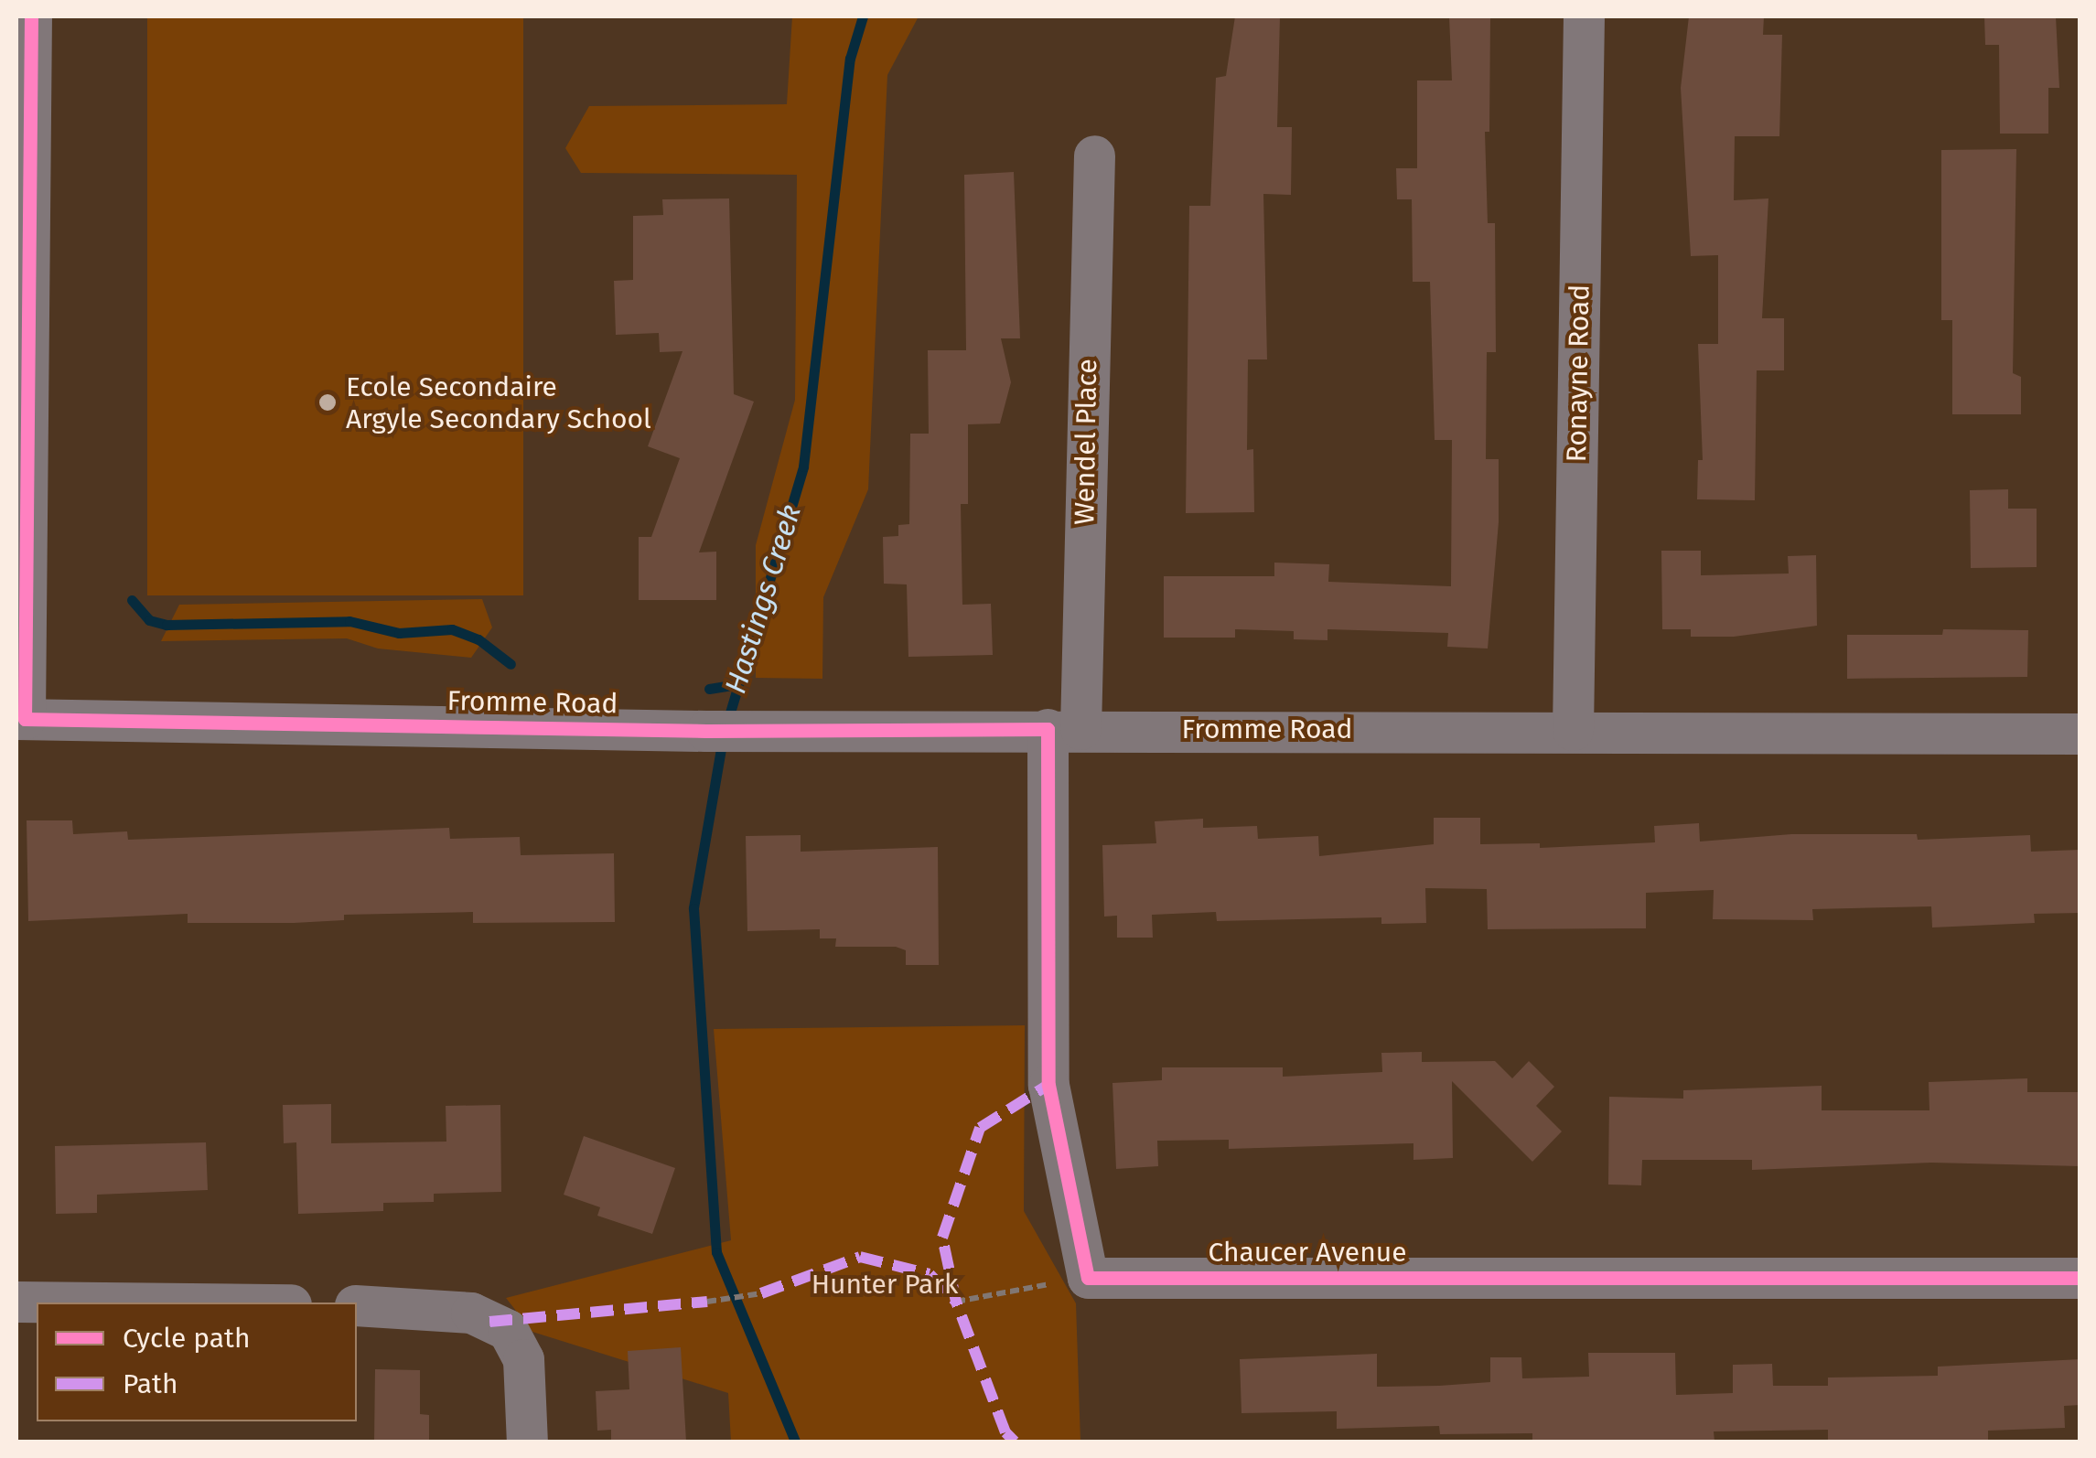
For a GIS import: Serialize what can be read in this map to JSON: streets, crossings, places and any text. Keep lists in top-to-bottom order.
{
  "streets": {
    "street": [
      "Ronayne Road",
      "Wendel Place",
      "Fromme Road",
      "Chaucer Avenue"
    ]
  },
  "crossings": [
    ["Ronayne Road", "Fromme Road"],
    ["Wendel Place", "Fromme Road"]
  ],
  "water": ["Hastings Creek"],
  "parks": ["Hunter Park"],
  "places": ["Ecole Secondaire Argyle Secondary School"],
  "legend": ["Cycle path", "Path"]
}
